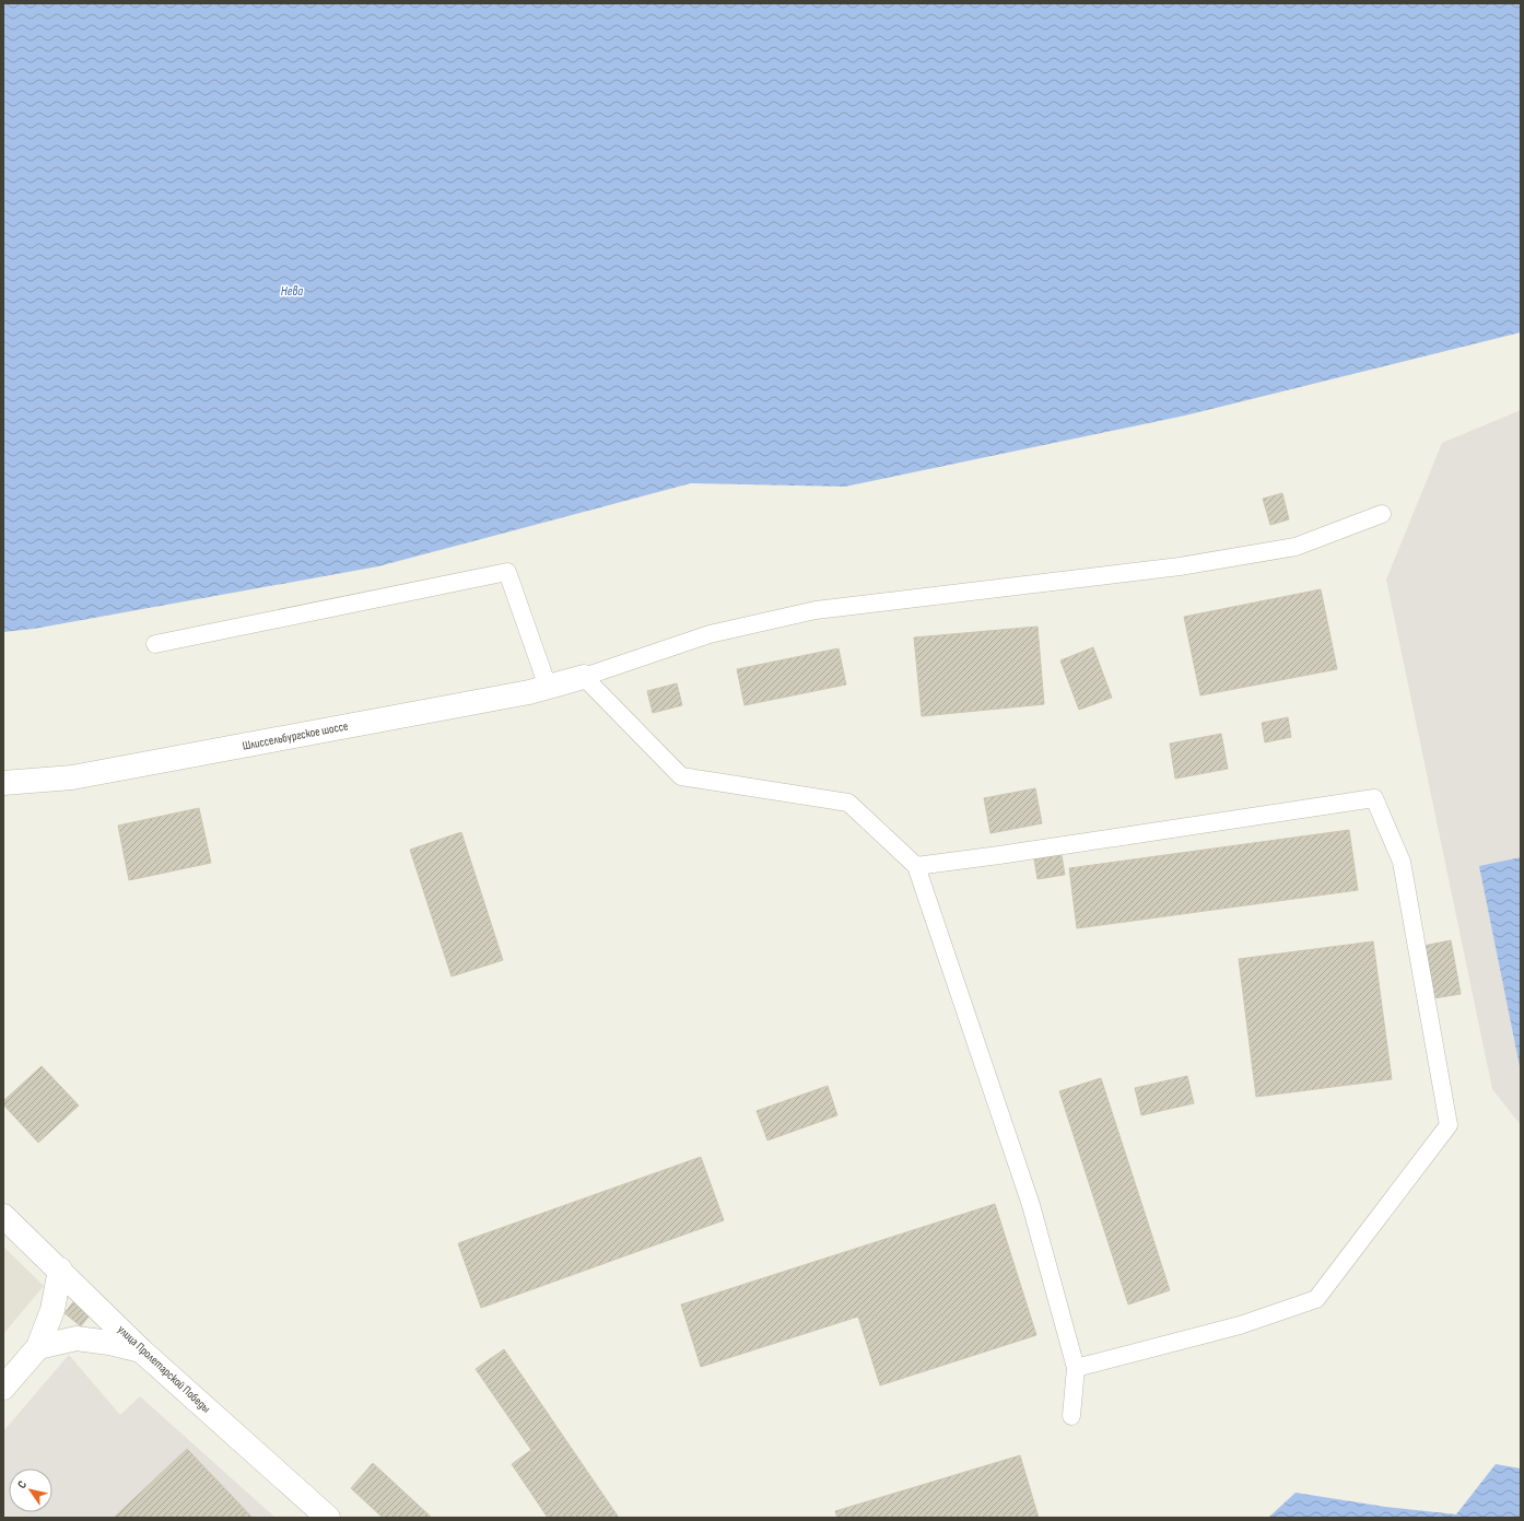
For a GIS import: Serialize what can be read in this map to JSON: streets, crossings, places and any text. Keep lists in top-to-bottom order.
{
  "streets": {
    "street": ["Шлиссельбургское шоссе", "улица Пролетарской Победы"]
  },
  "water": ["Нева"],
  "north": "top left"
}
